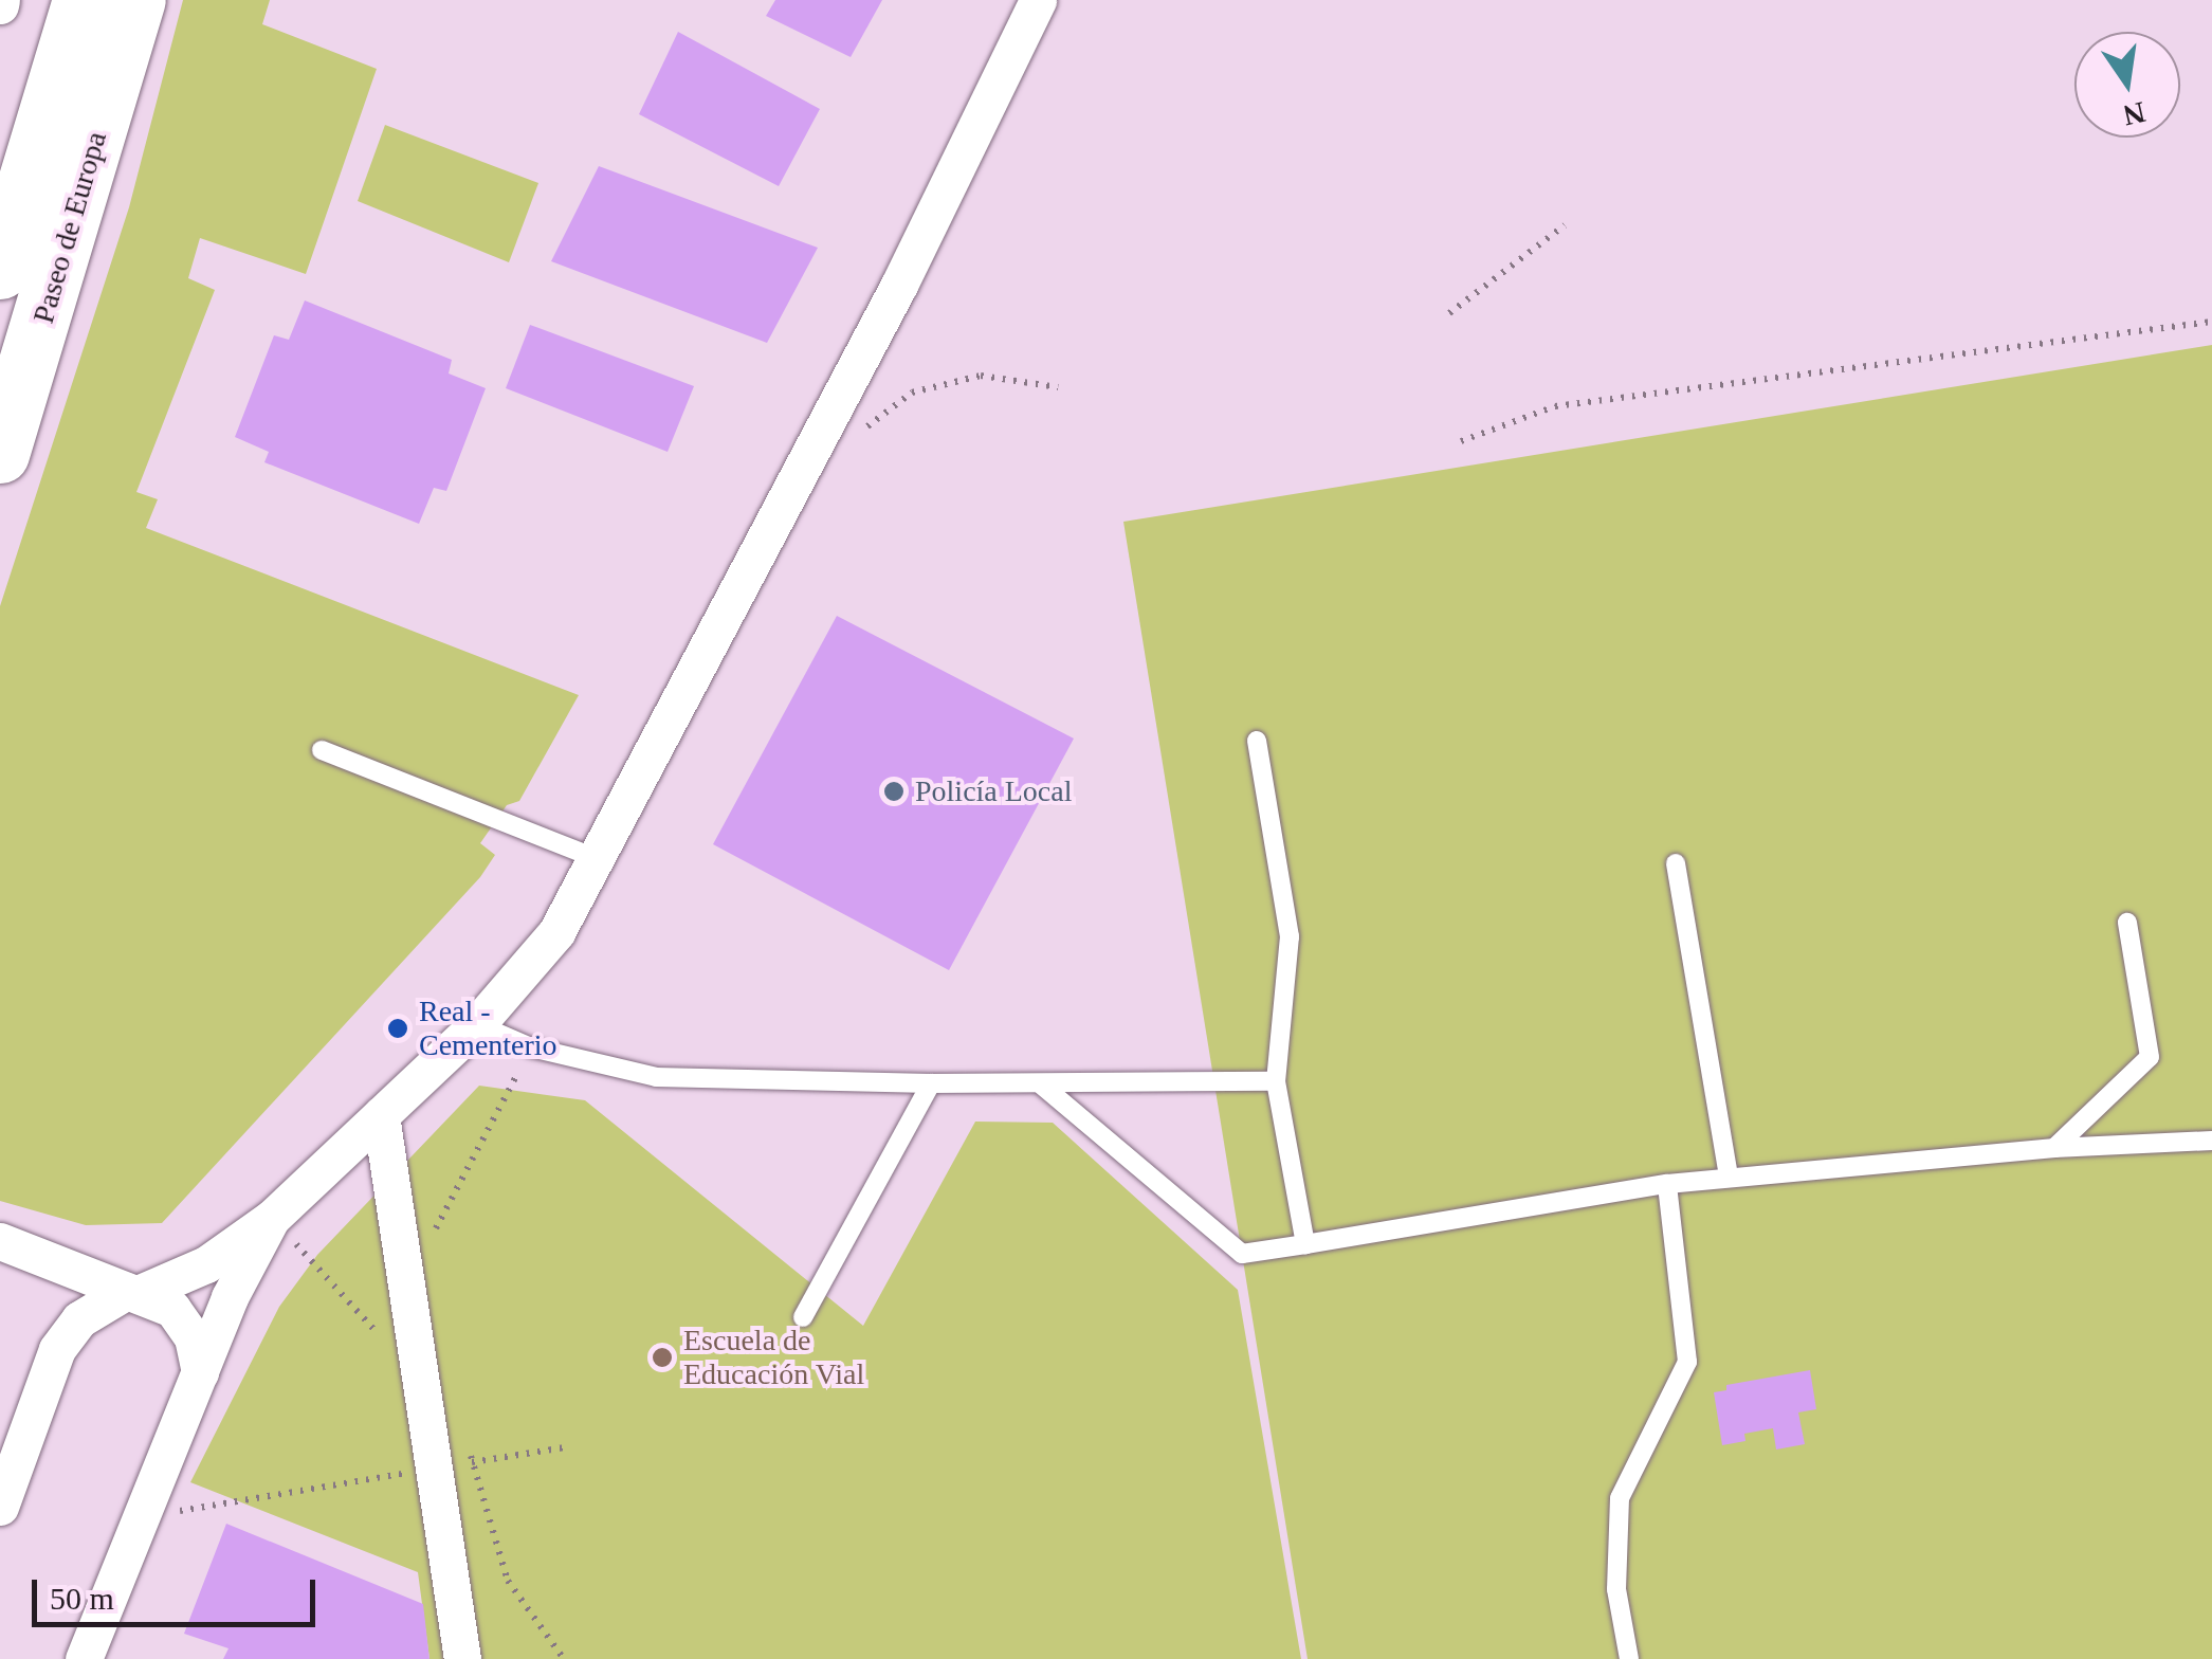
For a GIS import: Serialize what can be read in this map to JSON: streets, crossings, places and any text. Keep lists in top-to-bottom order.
{
  "streets": {
    "main road": ["Paseo de Europa"]
  },
  "places": ["Policía Local", "Real - Cementerio", "Escuela de Educación Vial"],
  "scale_bar": "50 m",
  "north": "bottom"
}
